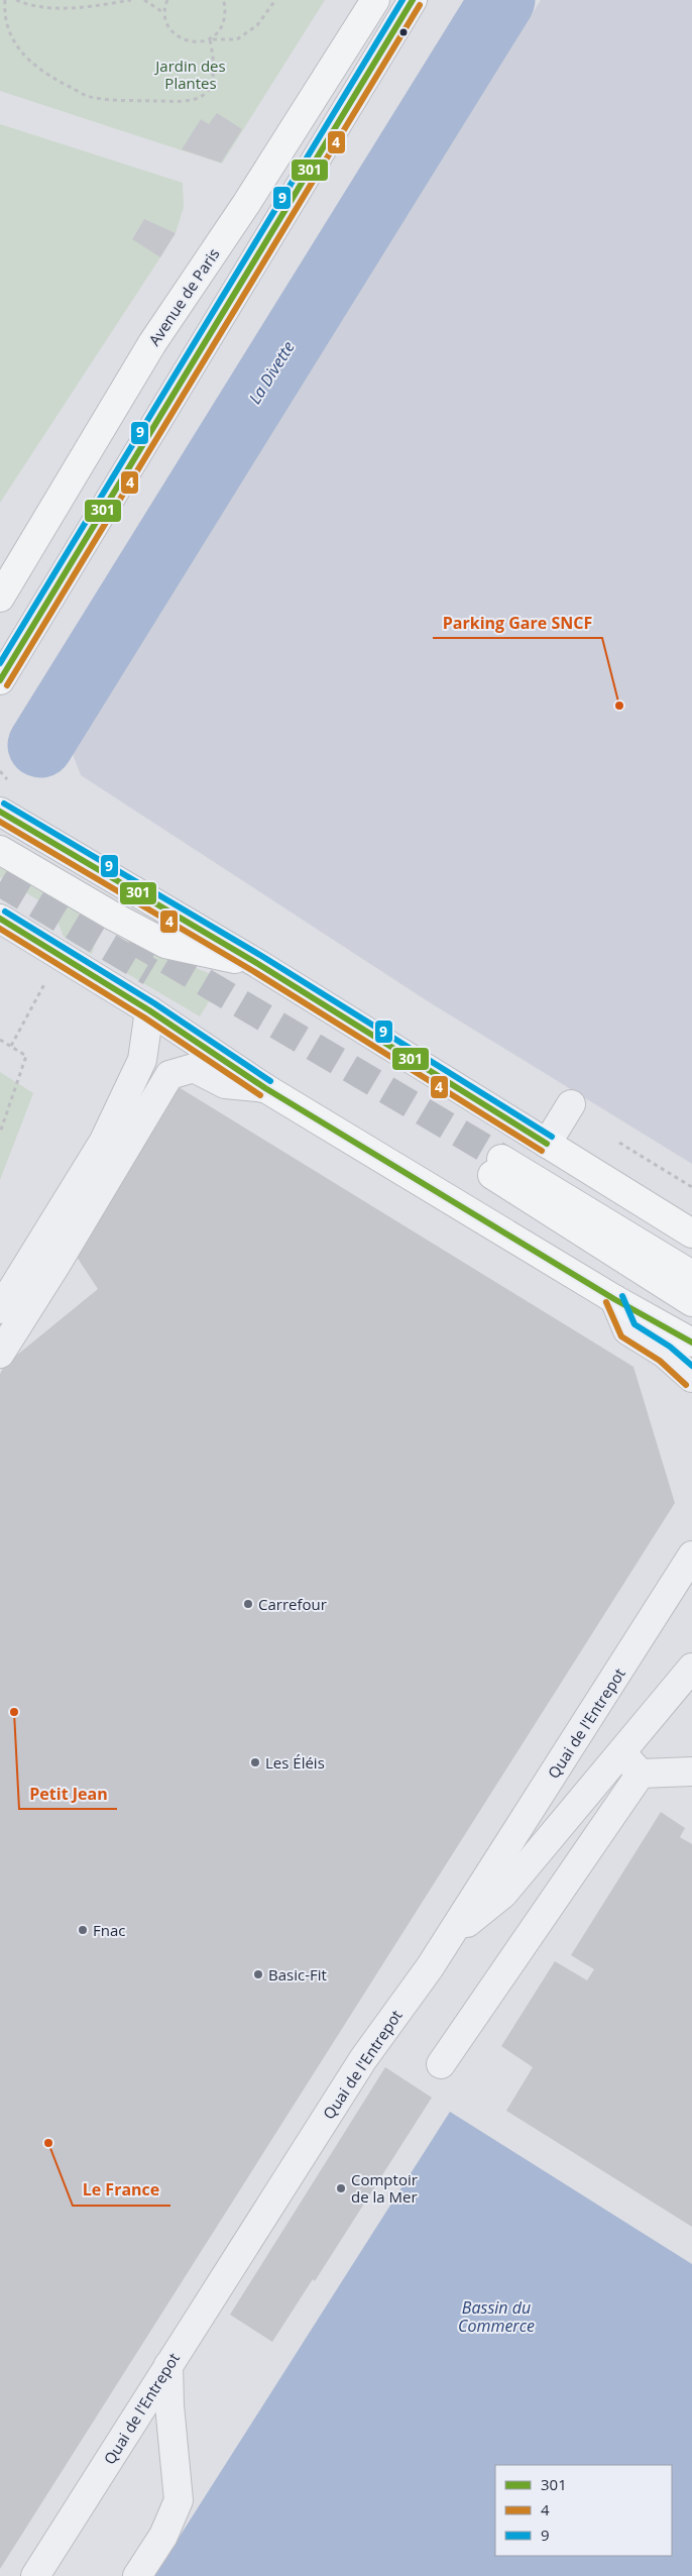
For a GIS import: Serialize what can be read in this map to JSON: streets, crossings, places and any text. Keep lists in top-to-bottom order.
{
  "streets": {
    "main road": ["Avenue de Paris"],
    "street": ["Quai de l'Entrepot"]
  },
  "water": ["La Divette", "Bassin du Commerce"],
  "parks": ["Jardin des Plantes"],
  "places": [
    "Parking Gare SNCF",
    "Carrefour",
    "Petit Jean",
    "Les Éléis",
    "Fnac",
    "Basic-Fit",
    "Le France",
    "Comptoir de la Mer"
  ],
  "lines": ["transit line 301", "transit line 9", "transit line 4"],
  "legend": ["301", "4", "9"]
}
